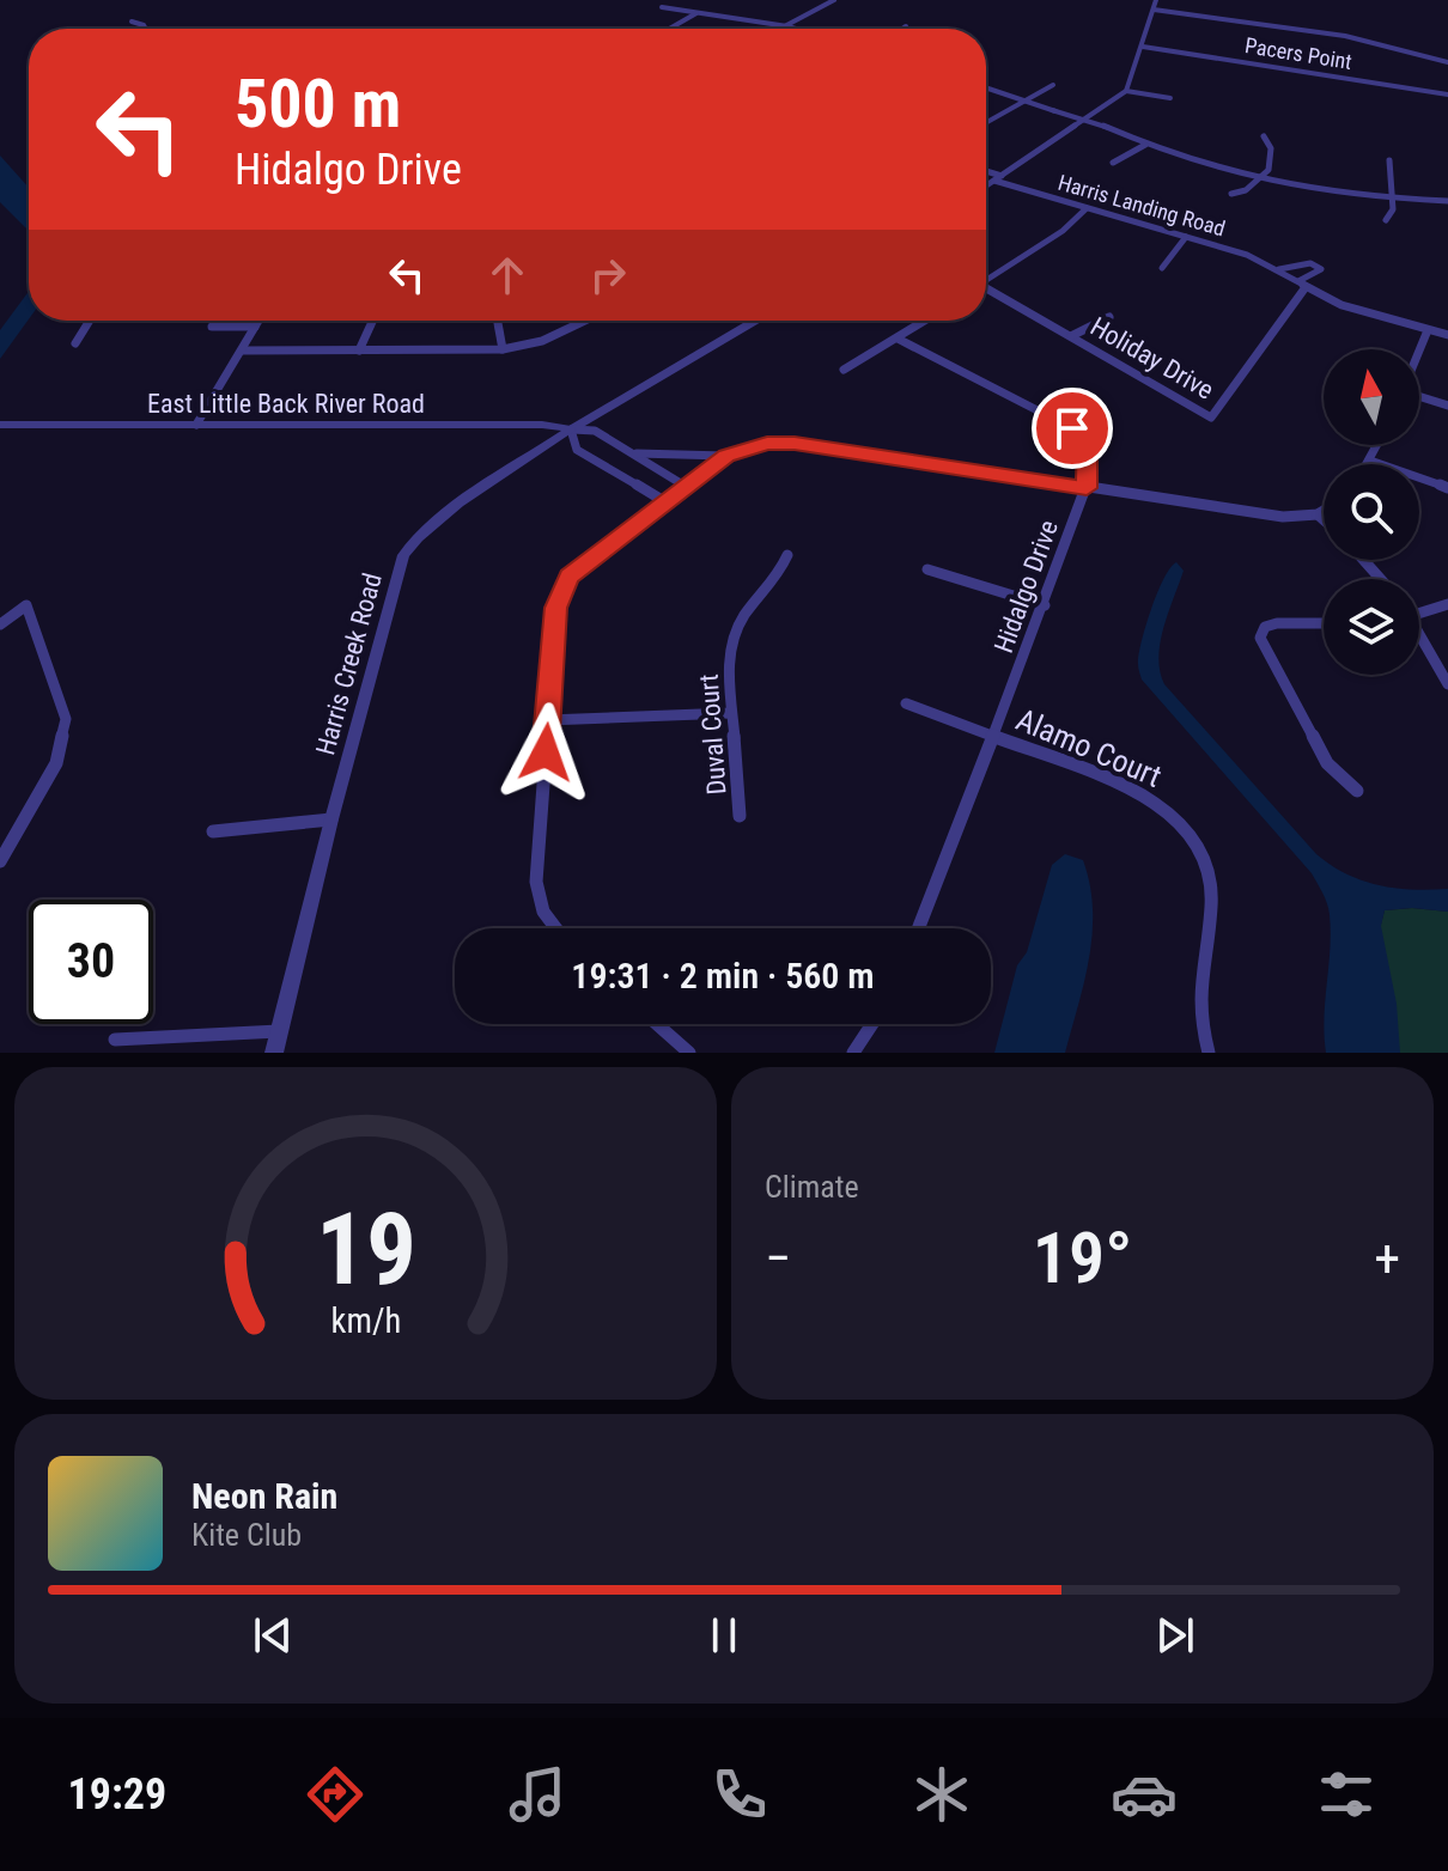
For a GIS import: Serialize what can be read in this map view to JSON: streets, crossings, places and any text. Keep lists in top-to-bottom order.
{
  "streets": {
    "street": [
      "Pacers Point",
      "Harris Landing Road",
      "Holiday Drive",
      "East Little Back River Road",
      "Hidalgo Drive",
      "Harris Creek Road",
      "Duval Court",
      "Alamo Court"
    ]
  },
  "crossings": [
    ["Harris Landing Road", "Holiday Drive"],
    ["East Little Back River Road", "Harris Creek Road"],
    ["Hidalgo Drive", "Alamo Court"]
  ],
  "north": "top",
  "page": {
    "turn": ["500 m", "Hidalgo Drive"],
    "limit": "30",
    "trip": "19:31 · 2 min · 560 m",
    "tile": "Climate",
    "heat": ["−", "19°", "+"],
    "song": ["Neon Rain", "Kite Club"],
    "tabs": "19:29",
    "gauge": ["19", "km/h"]
  }
}
